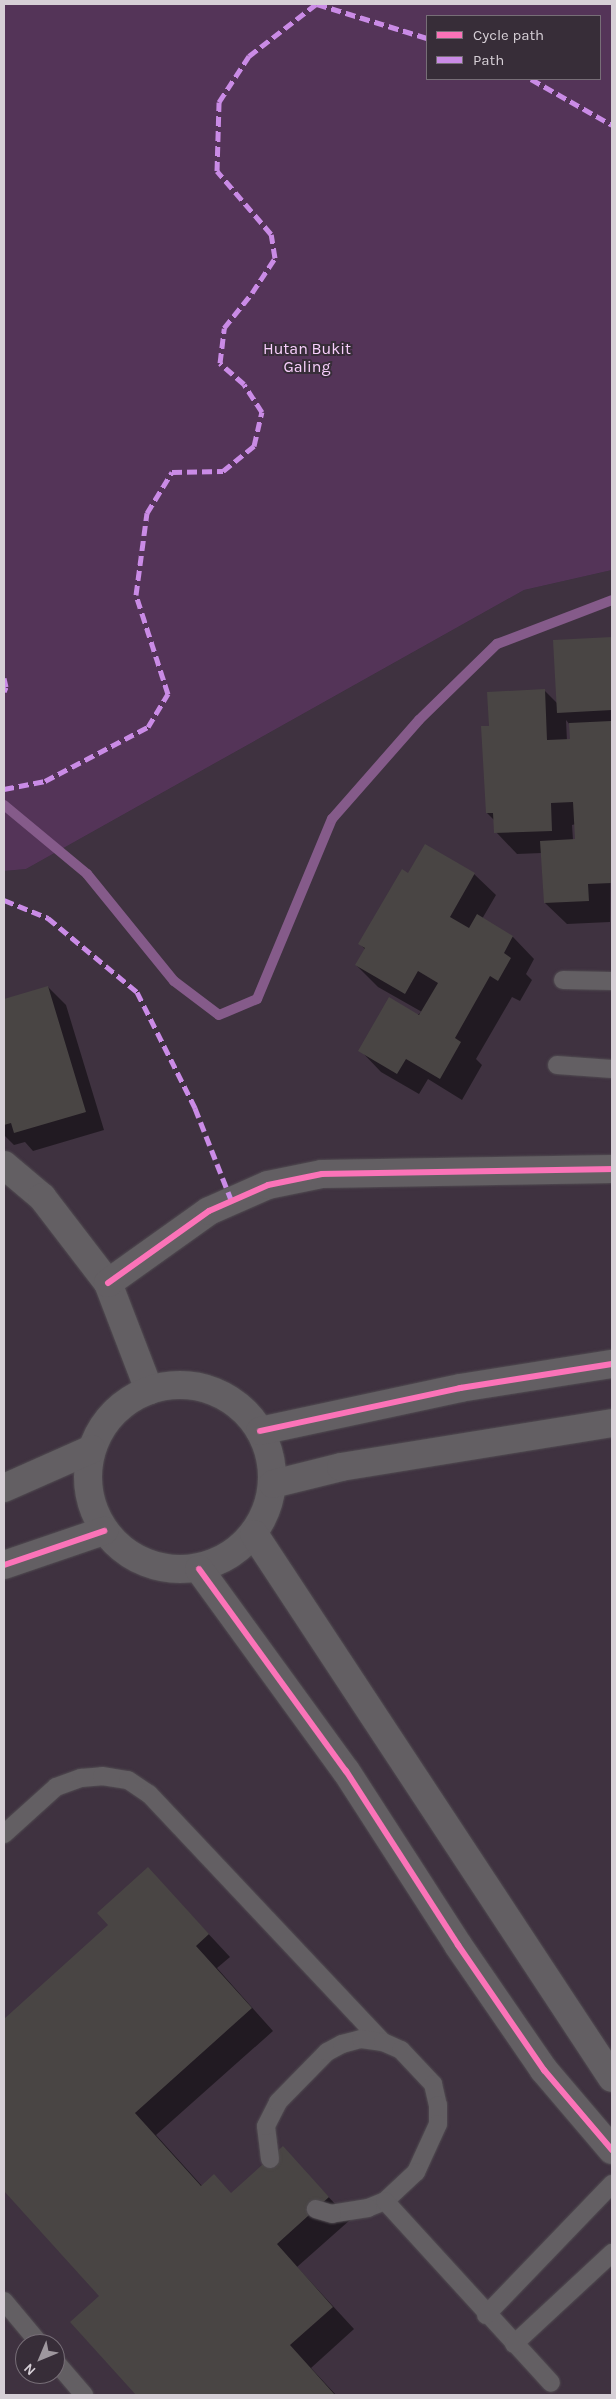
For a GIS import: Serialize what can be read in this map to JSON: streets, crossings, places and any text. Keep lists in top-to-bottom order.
{
  "parks": ["Hutan Bukit Galing"],
  "legend": ["Cycle path", "Path"],
  "north": "bottom left"
}
